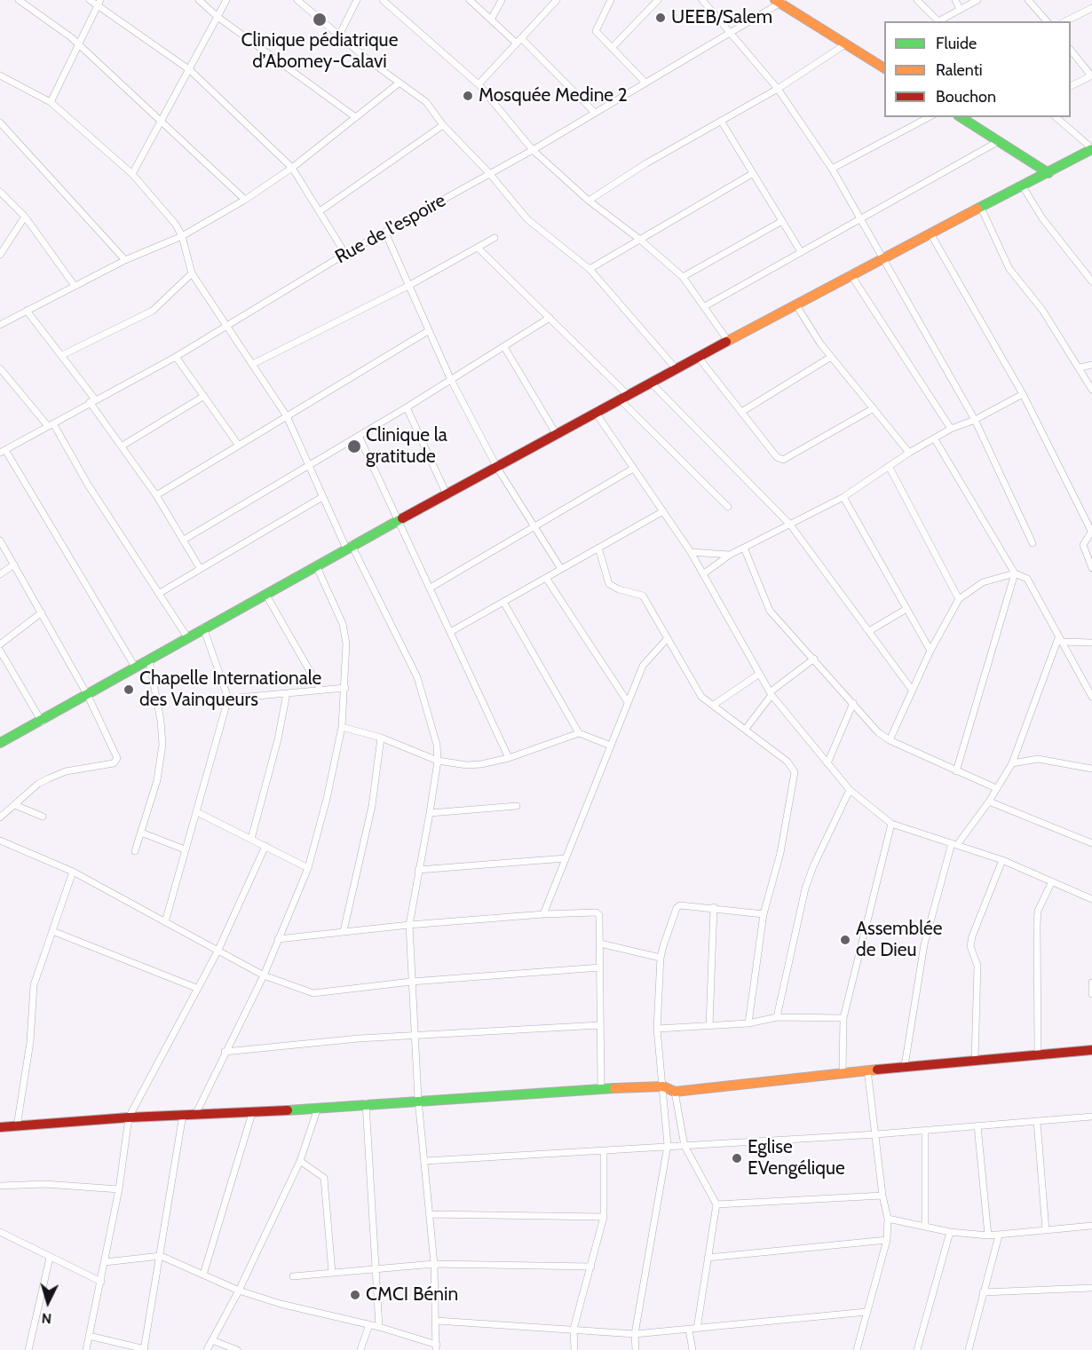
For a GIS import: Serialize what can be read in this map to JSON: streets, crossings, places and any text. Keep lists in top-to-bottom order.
{
  "streets": {
    "street": ["Rue de l'espoire"]
  },
  "places": [
    "UEEB/Salem",
    "Clinique pédiatrique d’Abomey-Calavi",
    "Mosquée Medine 2",
    "Clinique la gratitude",
    "Chapelle Internationale des Vainqueurs",
    "Assemblée de Dieu",
    "Eglise EVengélique",
    "CMCI Bénin"
  ],
  "legend": ["Fluide", "Ralenti", "Bouchon"],
  "north": "bottom"
}
